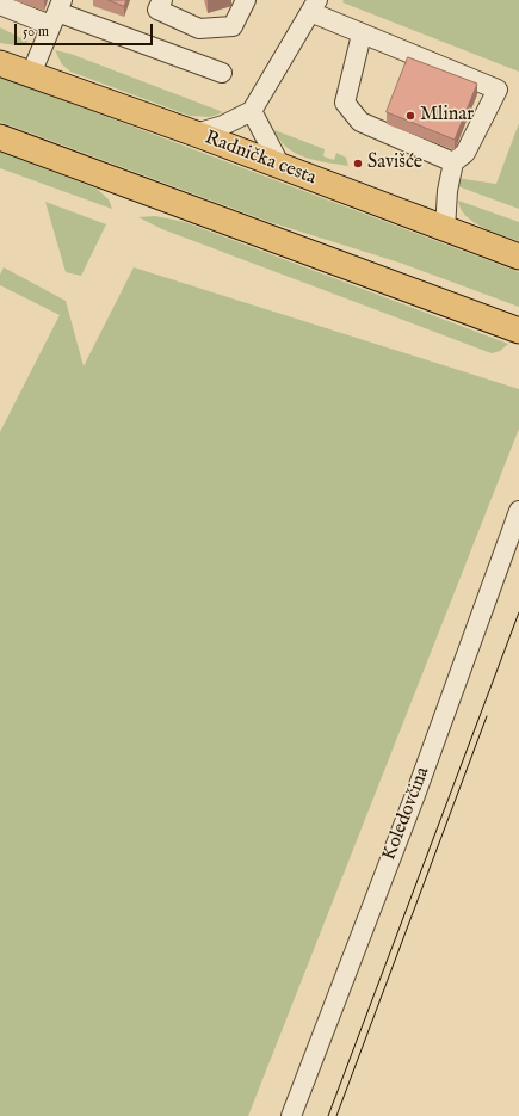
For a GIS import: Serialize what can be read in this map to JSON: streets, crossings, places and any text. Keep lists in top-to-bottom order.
{
  "streets": {
    "main road": ["Radnička cesta"],
    "street": ["Koledovčina"]
  },
  "places": ["Mlinar", "Savišće"],
  "scale_bar": "50 m"
}
